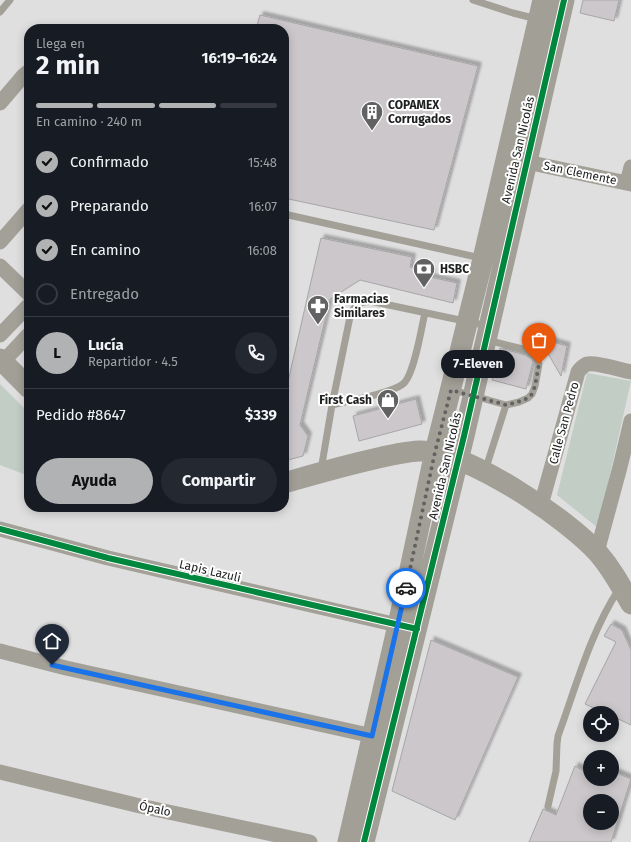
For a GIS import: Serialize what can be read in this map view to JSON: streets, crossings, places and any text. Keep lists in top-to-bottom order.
{
  "streets": {
    "street": [
      "Avenida San Nicolás",
      "San Clemente",
      "Calle San Pedro",
      "Lapis Lazuli",
      "Ópalo"
    ]
  },
  "crossings": [
    ["Avenida San Nicolás", "San Clemente"],
    ["Avenida San Nicolás", "Lapis Lazuli"]
  ],
  "places": {
    "building": ["COPAMEX Corrugados"],
    "bank": ["HSBC"],
    "pharmacy": ["Farmacias Similares"],
    "other": ["7-Eleven"],
    "shop": ["First Cash"]
  },
  "page": {
    "heading": ["2 min", "Llega en", "16:19–16:24"],
    "panel": [
      "Lucía",
      "Repartidor · 4.5",
      "Pedido #8647",
      "$339"
    ],
    "bar": "En camino · 240 m",
    "list": [
      ["Confirmado", "15:48"],
      ["Preparando", "16:07"],
      ["En camino", "16:08"],
      "Entregado"
    ],
    "round": "L",
    "bubble": "7-Eleven",
    "buttons": ["Ayuda", "Compartir"],
    "map_buttons": ["+", "−"]
  }
}
